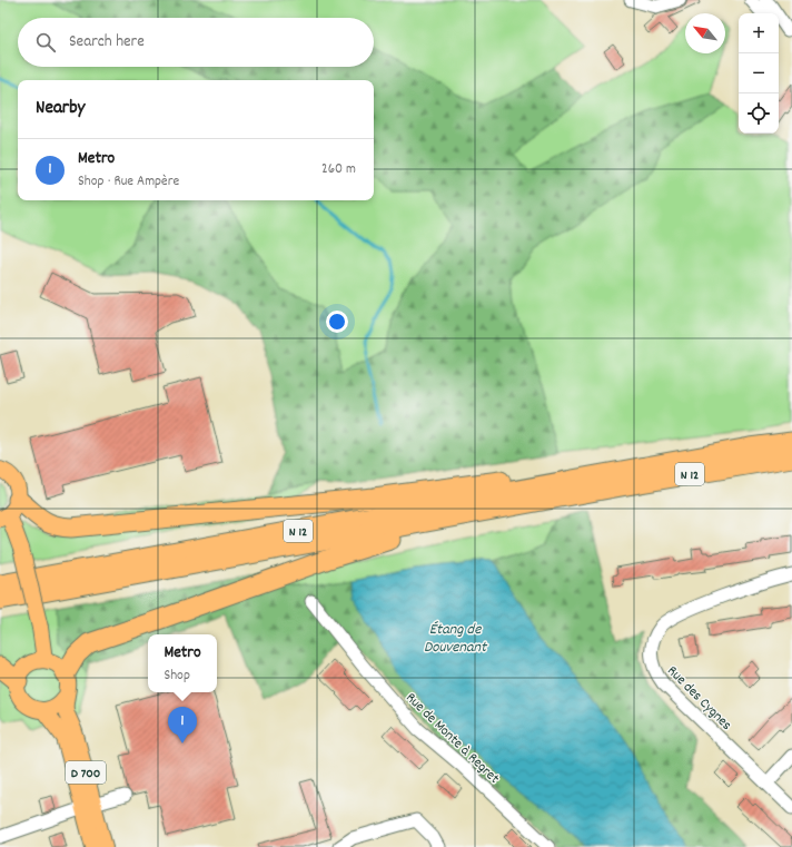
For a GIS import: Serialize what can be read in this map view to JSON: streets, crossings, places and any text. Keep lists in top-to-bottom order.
{
  "streets": {
    "highway": ["N 12"],
    "main road": ["D 700"],
    "street": ["Rue des Cygnes", "Rue de Monte à Regret"]
  },
  "crossings": [
    ["N 12", "D 700"]
  ],
  "water": ["Étang de Douvenant"],
  "north": "top left",
  "page": {
    "map_buttons": ["+", "−"],
    "search": "Search here",
    "heading": "Nearby",
    "list": [
      {
        "mark": "1",
        "name": "Metro",
        "note": "Shop · Rue Ampère",
        "value": "260 m"
      }
    ],
    "popup": ["Metro", "Shop"],
    "pins": "1"
  }
}
